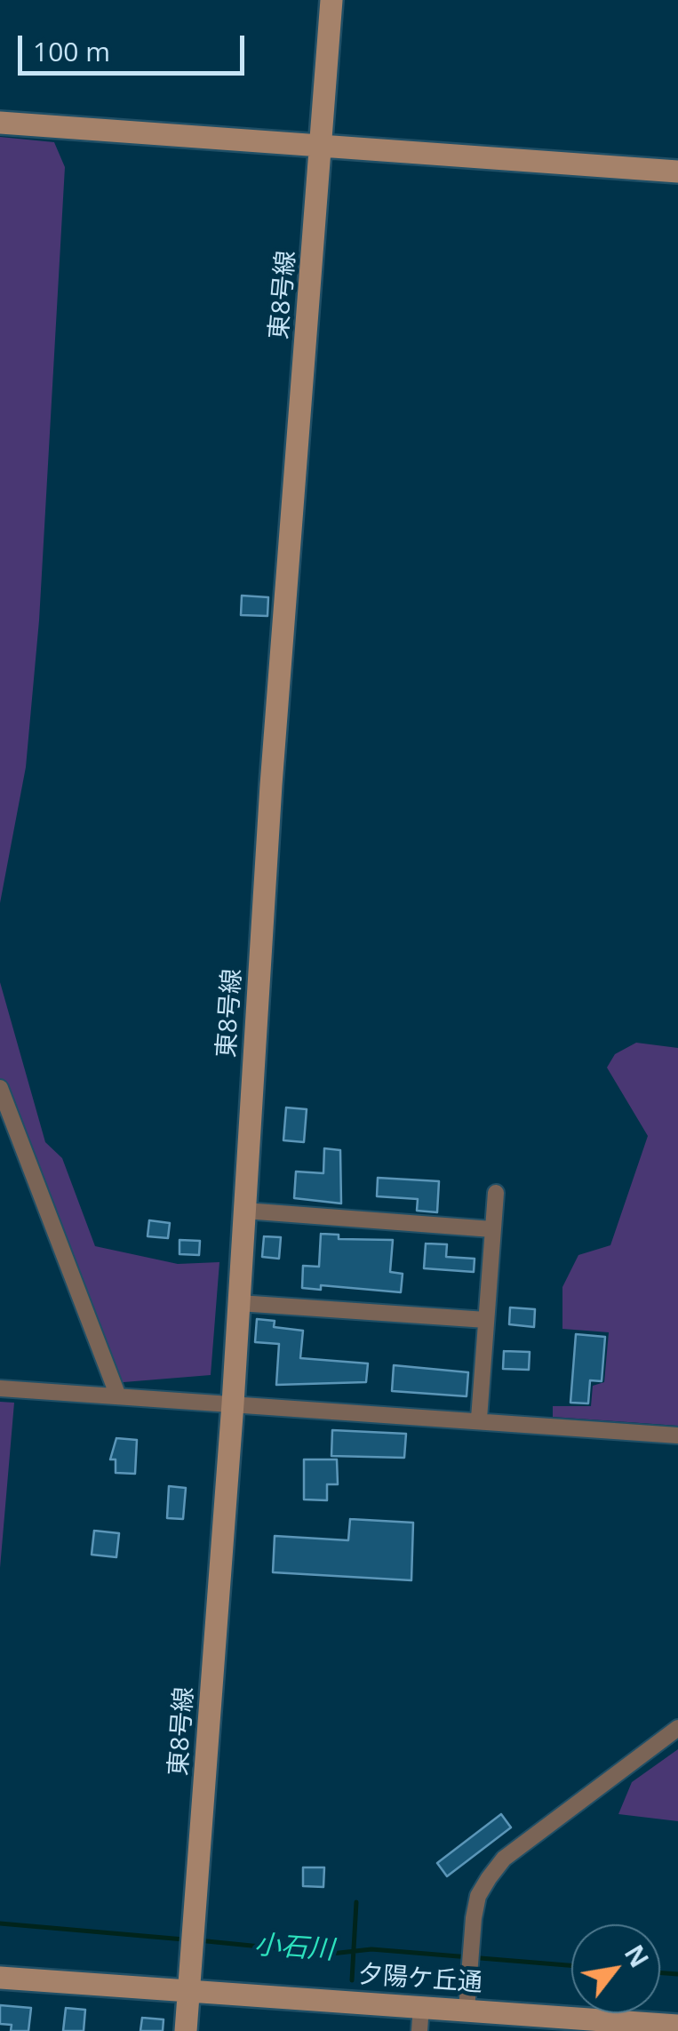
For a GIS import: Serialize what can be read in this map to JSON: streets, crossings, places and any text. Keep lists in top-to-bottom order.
{
  "streets": {
    "street": ["東8号線", "夕陽ケ丘通"]
  },
  "crossings": [
    ["東8号線", "夕陽ケ丘通"]
  ],
  "water": ["小石川"],
  "scale_bar": "100 m",
  "north": "top right"
}
